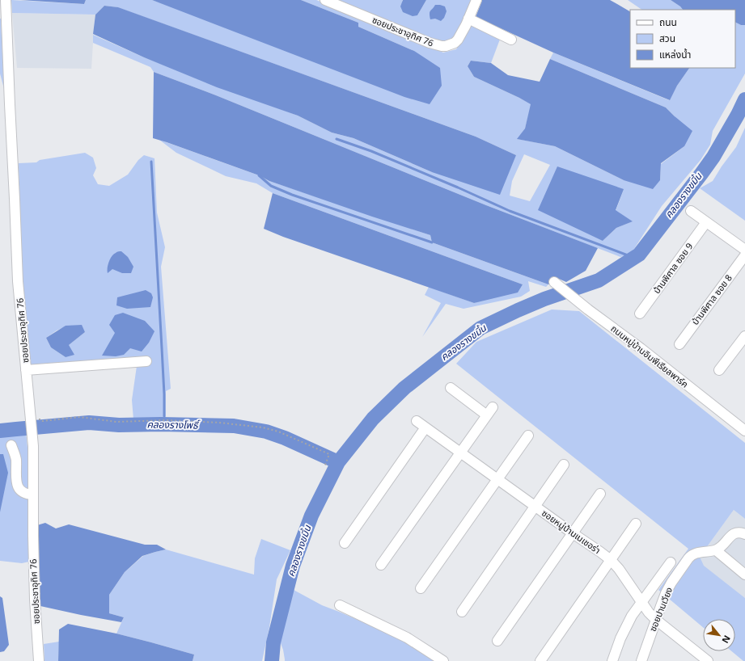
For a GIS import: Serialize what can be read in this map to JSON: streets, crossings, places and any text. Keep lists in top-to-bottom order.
{
  "streets": {
    "street": [
      "ซอยประชาอุทิศ 76",
      "บ้านพิศาล ซอย 9",
      "บ้านพิศาล ซอย 8",
      "ถนนหมู่บ้านอิมพีเรียลพาร์ค",
      "ซอยหมู่บ้านเนเชอร่า",
      "ซอยปานเวียง"
    ]
  },
  "crossings": [
    ["ซอยหมู่บ้านเนเชอร่า", "ซอยปานเวียง"]
  ],
  "water": ["คลองรางขมิ้น", "คลองรางโพธิ์"],
  "legend": ["ถนน", "สวน", "แหล่งน้ำ"],
  "north": "bottom right"
}
